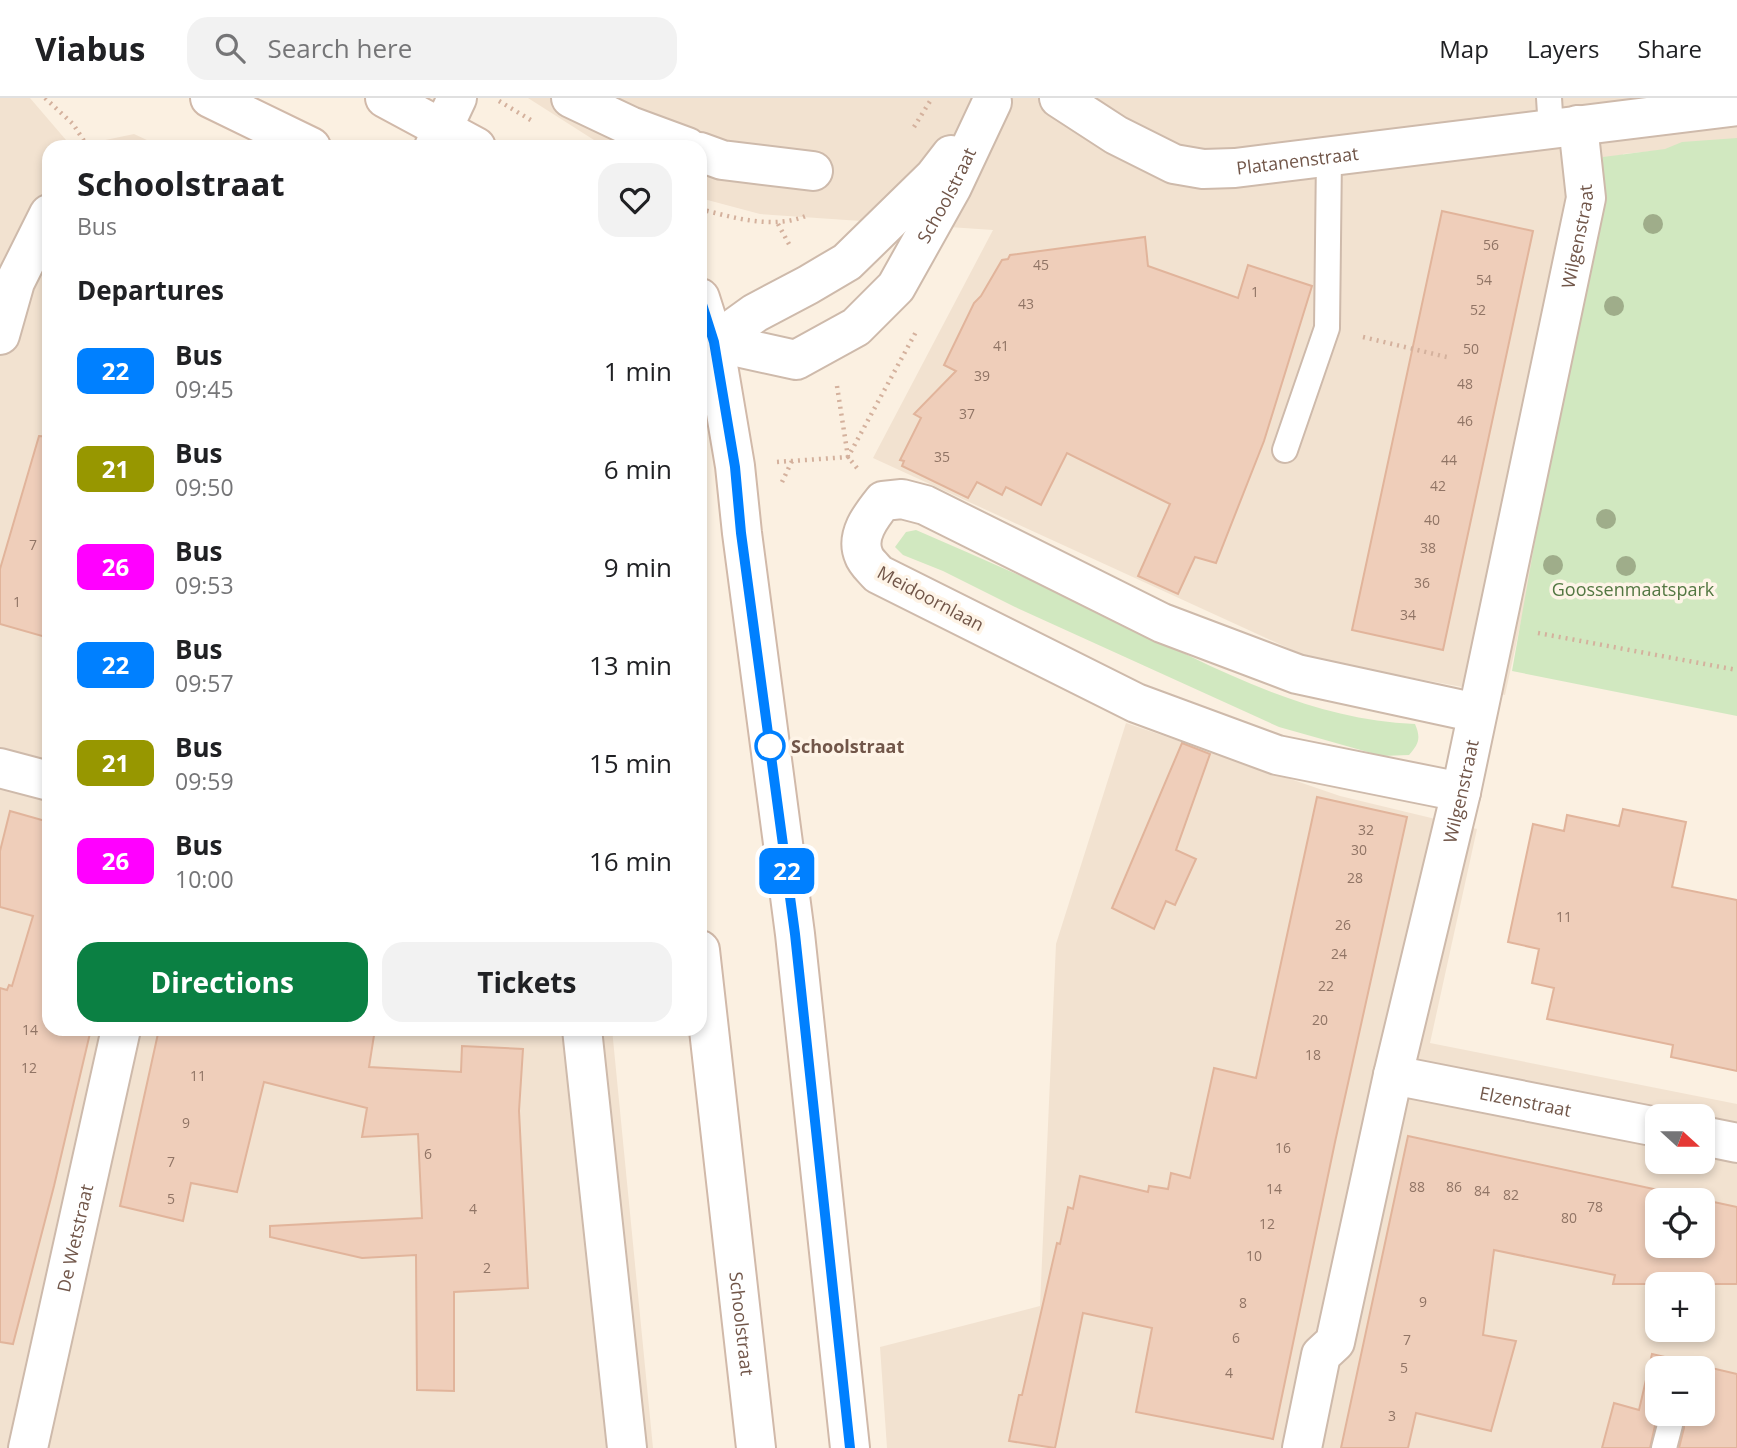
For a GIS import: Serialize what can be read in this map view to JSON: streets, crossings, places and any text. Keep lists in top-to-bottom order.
{
  "streets": {
    "street": [
      "Platanenstraat",
      "Schoolstraat",
      "Wilgenstraat",
      "Meidoornlaan",
      "Elzenstraat",
      "De Wetstraat"
    ]
  },
  "crossings": [
    ["Platanenstraat", "Wilgenstraat"],
    ["Wilgenstraat", "Meidoornlaan"],
    ["Wilgenstraat", "Elzenstraat"]
  ],
  "parks": ["Goossenmaatspark"],
  "places": ["Schoolstraat"],
  "lines": ["bus line 22"],
  "house_numbers": [
    "56",
    "45",
    "54",
    "1",
    "43",
    "52",
    "41",
    "50",
    "39",
    "48",
    "37",
    "46",
    "35",
    "44",
    "42",
    "40",
    "7",
    "38",
    "36",
    "1",
    "34",
    "32",
    "30",
    "28",
    "11",
    "26",
    "24",
    "22",
    "20",
    "14",
    "18",
    "12",
    "11",
    "9",
    "16",
    "6",
    "7",
    "88",
    "86",
    "14",
    "84",
    "82",
    "5",
    "78",
    "4",
    "80",
    "12",
    "10",
    "2",
    "9",
    "8",
    "6",
    "7",
    "5",
    "4",
    "3"
  ],
  "north": "right",
  "page": {
    "header": "Viabus",
    "search": "Search here",
    "nav": ["Map", "Layers", "Share"],
    "on_map": "22",
    "heading": [
      ["Schoolstraat", "Bus"],
      "Departures"
    ],
    "list": [
      {
        "mark": "22",
        "name": "Bus",
        "note": "09:45",
        "value": "1 min"
      },
      {
        "mark": "21",
        "name": "Bus",
        "note": "09:50",
        "value": "6 min"
      },
      {
        "mark": "26",
        "name": "Bus",
        "note": "09:53",
        "value": "9 min"
      },
      {
        "mark": "22",
        "name": "Bus",
        "note": "09:57",
        "value": "13 min"
      },
      {
        "mark": "21",
        "name": "Bus",
        "note": "09:59",
        "value": "15 min"
      },
      {
        "mark": "26",
        "name": "Bus",
        "note": "10:00",
        "value": "16 min"
      }
    ],
    "buttons": ["Directions", "Tickets"],
    "map_buttons": ["+", "−"]
  }
}
